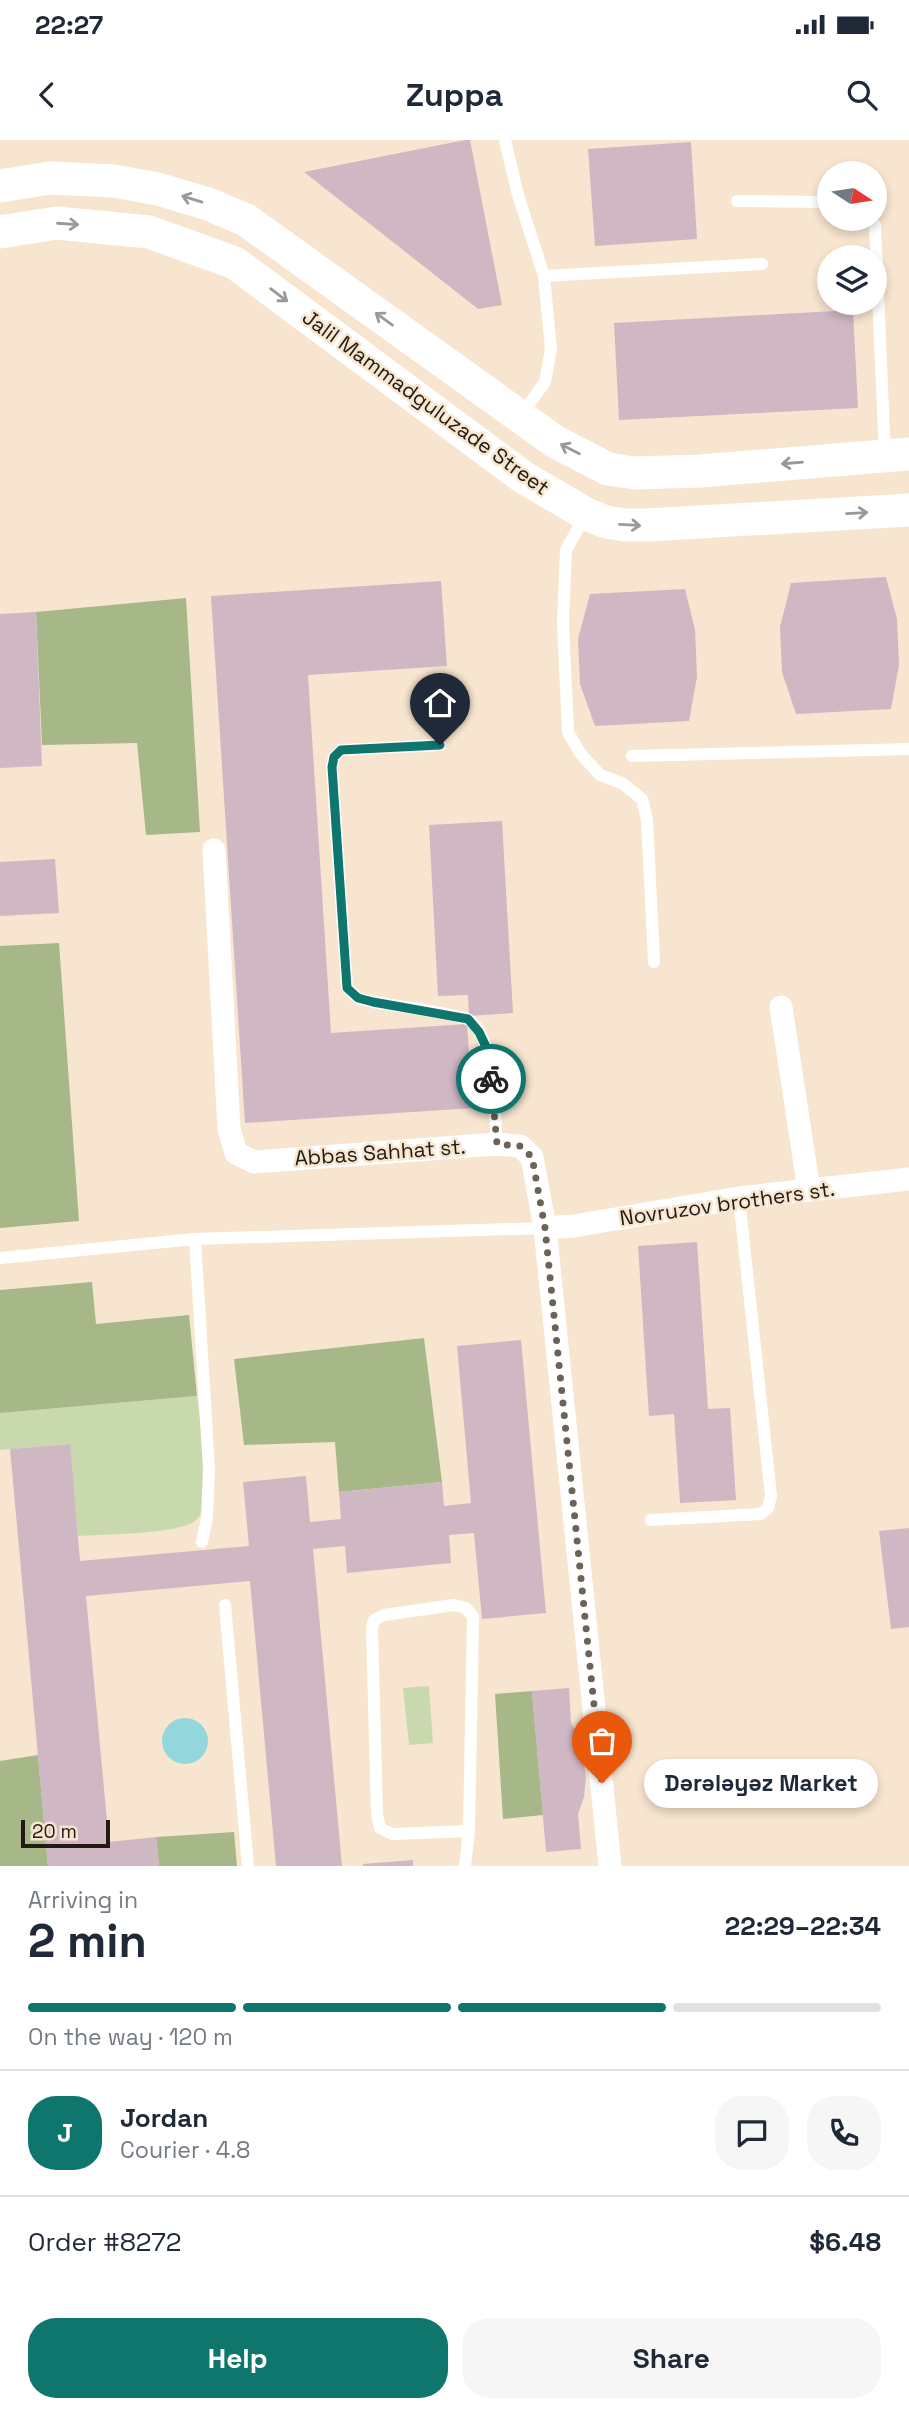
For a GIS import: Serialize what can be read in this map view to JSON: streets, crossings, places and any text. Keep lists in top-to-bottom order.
{
  "streets": {
    "main road": ["Jalil Mammadguluzade Street"],
    "street": ["Abbas Sahhat st.", "Novruzov brothers st."]
  },
  "crossings": [
    ["Abbas Sahhat st.", "Novruzov brothers st."]
  ],
  "places": ["Dərələyəz Market"],
  "scale_bar": "20 m",
  "north": "right",
  "page": {
    "status": "22:27",
    "header": "Zuppa",
    "bubble": "Dərələyəz Market",
    "scale": "20 m",
    "heading": ["2 min", "Arriving in", "22:29–22:34"],
    "panel": [
      "Jordan",
      "Courier · 4.8",
      "Order #8272",
      "$6.48"
    ],
    "bar": "On the way · 120 m",
    "round": "J",
    "buttons": ["Help", "Share"]
  }
}
